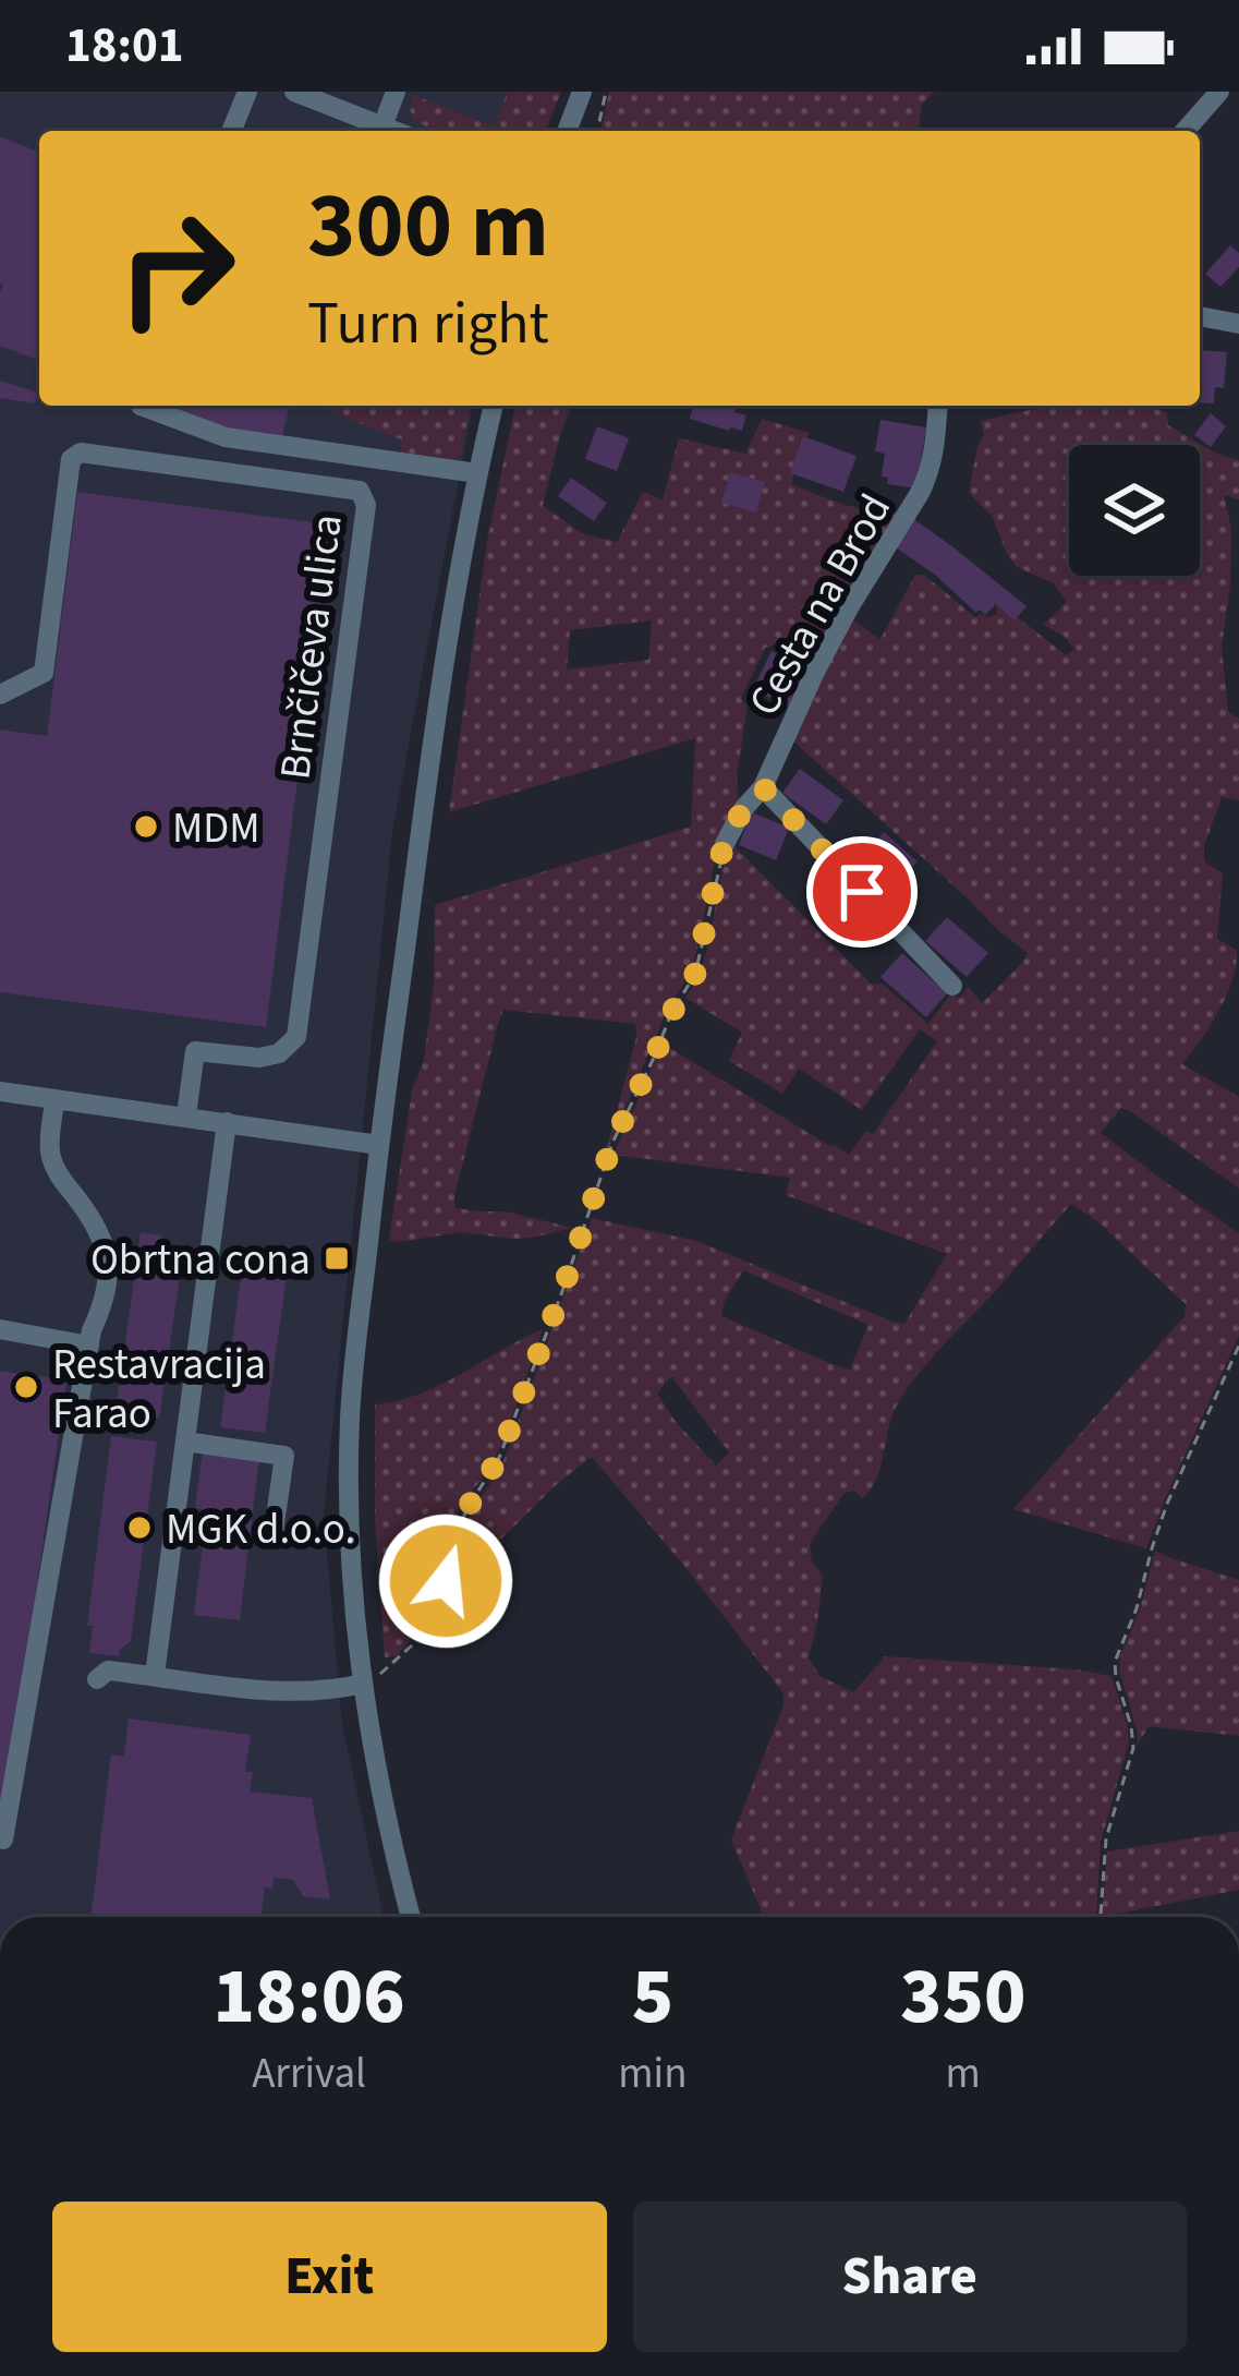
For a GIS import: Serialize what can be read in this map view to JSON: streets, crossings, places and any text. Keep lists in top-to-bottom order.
{
  "streets": {
    "street": ["Cesta na Brod", "Brnčičeva ulica"]
  },
  "places": {
    "other": ["MDM", "Restavracija Farao", "MGK d.o.o."],
    "transit": ["Obrtna cona"]
  },
  "page": {
    "status": "18:01",
    "turn": ["300 m", "Turn right"],
    "eta": [
      "18:06",
      "Arrival",
      "5",
      "min",
      "350",
      "m"
    ],
    "buttons": ["Exit", "Share"]
  }
}
